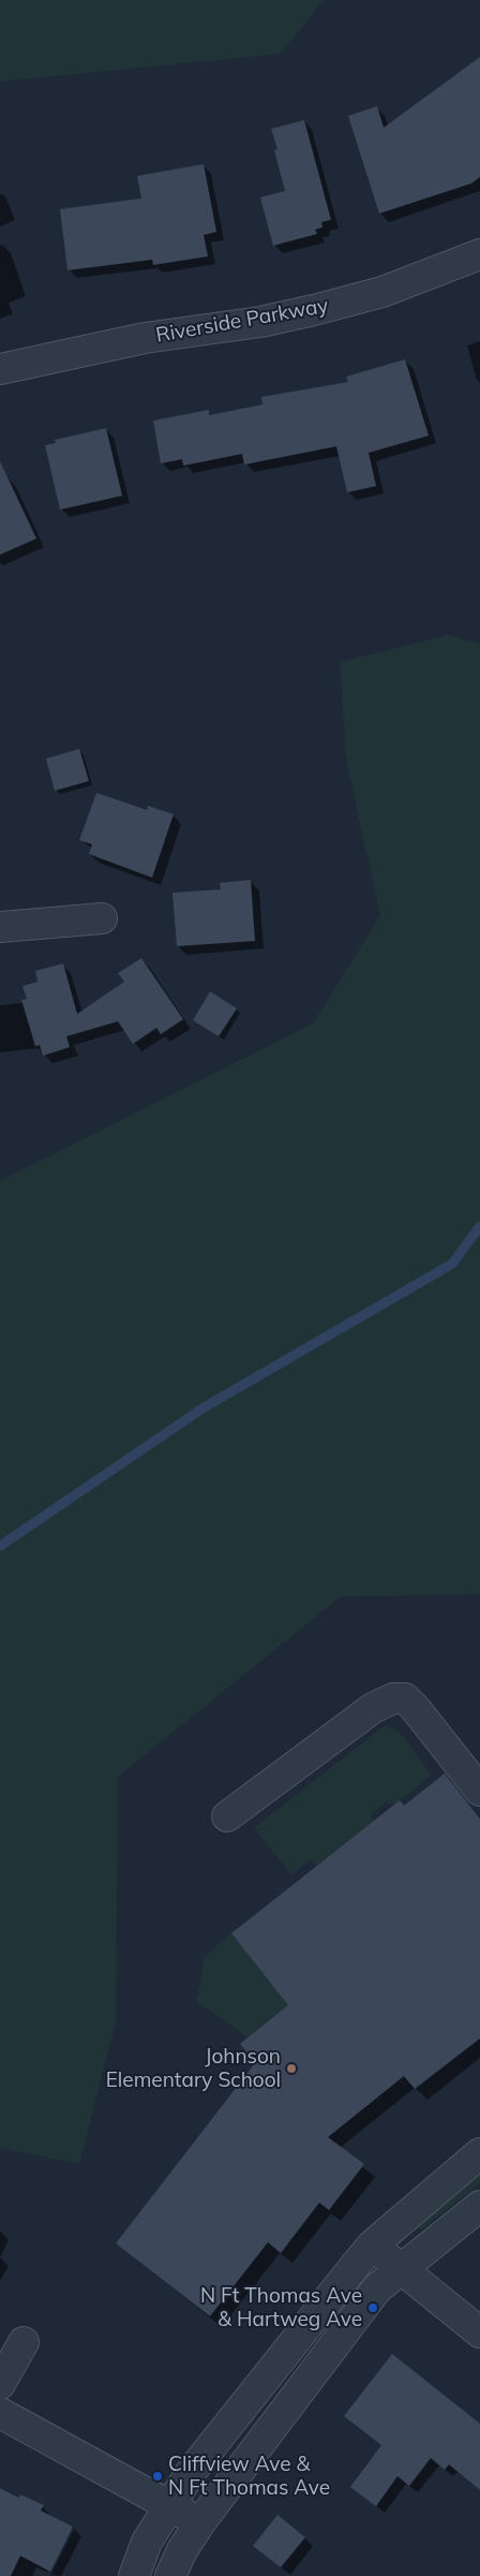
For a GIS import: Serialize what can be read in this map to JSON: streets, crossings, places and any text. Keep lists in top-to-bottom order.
{
  "streets": {
    "street": ["Riverside Parkway"]
  },
  "places": ["Johnson Elementary School", "N Ft Thomas Ave & Hartweg Ave", "Cliffview Ave & N Ft Thomas Ave"]
}
